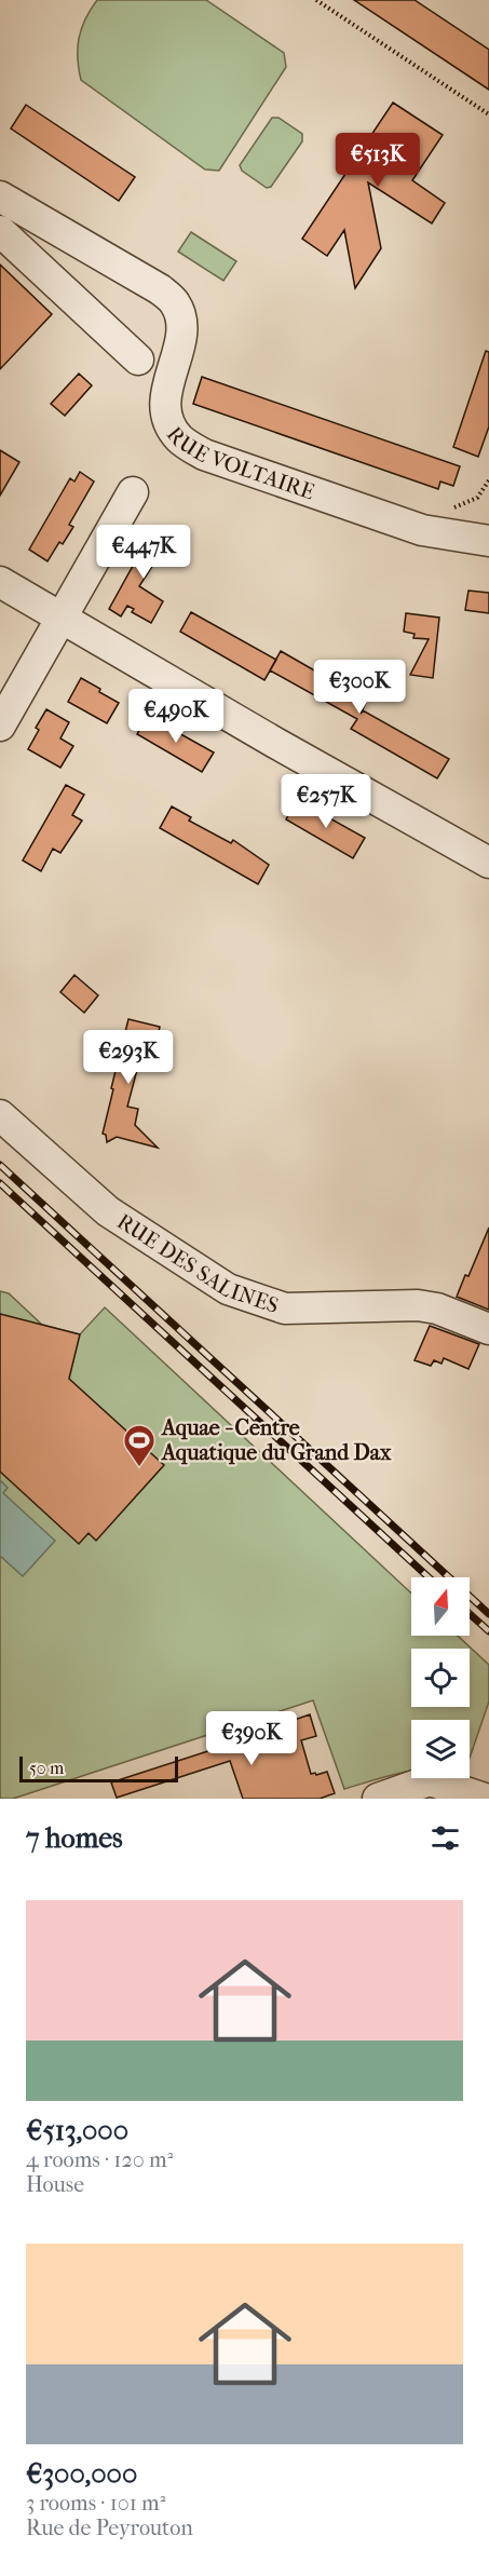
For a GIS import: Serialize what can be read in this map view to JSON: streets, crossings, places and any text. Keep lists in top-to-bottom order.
{
  "streets": {
    "street": ["RUE VOLTAIRE", "RUE DES SALINES"]
  },
  "places": {
    "sports": ["Aquae - Centre Aquatique du Grand Dax"]
  },
  "scale_bar": "50 m",
  "north": "top",
  "page": {
    "price": [
      "€513K",
      "€447K",
      "€300K",
      "€490K",
      "€257K",
      "€293K",
      "€390K"
    ],
    "scale": "50 m",
    "heading": "7 homes",
    "list": [
      {
        "name": "€513,000",
        "note": "4 rooms · 120 m² · House"
      },
      {
        "name": "€300,000",
        "note": "3 rooms · 101 m² · Rue de Peyrouton"
      }
    ]
  }
}
